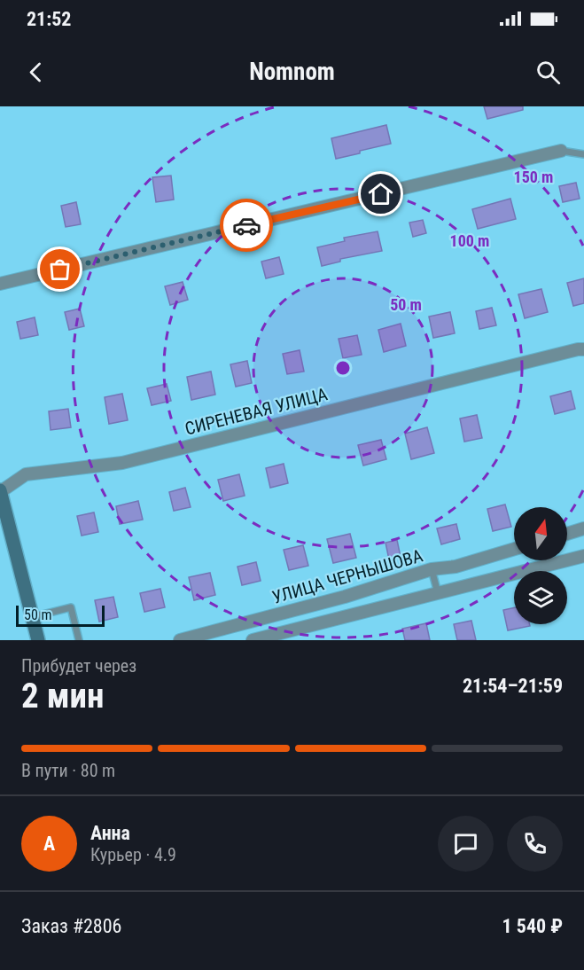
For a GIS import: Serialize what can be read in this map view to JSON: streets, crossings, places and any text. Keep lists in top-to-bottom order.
{
  "streets": {
    "street": ["СИРЕНЕВАЯ УЛИЦА", "УЛИЦА ЧЕРНЫШОВА"]
  },
  "scale_bar": "50 m",
  "north": "top",
  "page": {
    "status": "21:52",
    "header": "Nomnom",
    "scale": "50 m",
    "heading": ["2 мин", "Прибудет через", "21:54–21:59"],
    "panel": [
      "Анна",
      "Курьер · 4.9",
      "Заказ #2806",
      "1 540 ₽"
    ],
    "bar": "В пути · 80 m",
    "round": "А"
  },
  "rings": ["150 m", "100 m", "50 m"]
}
